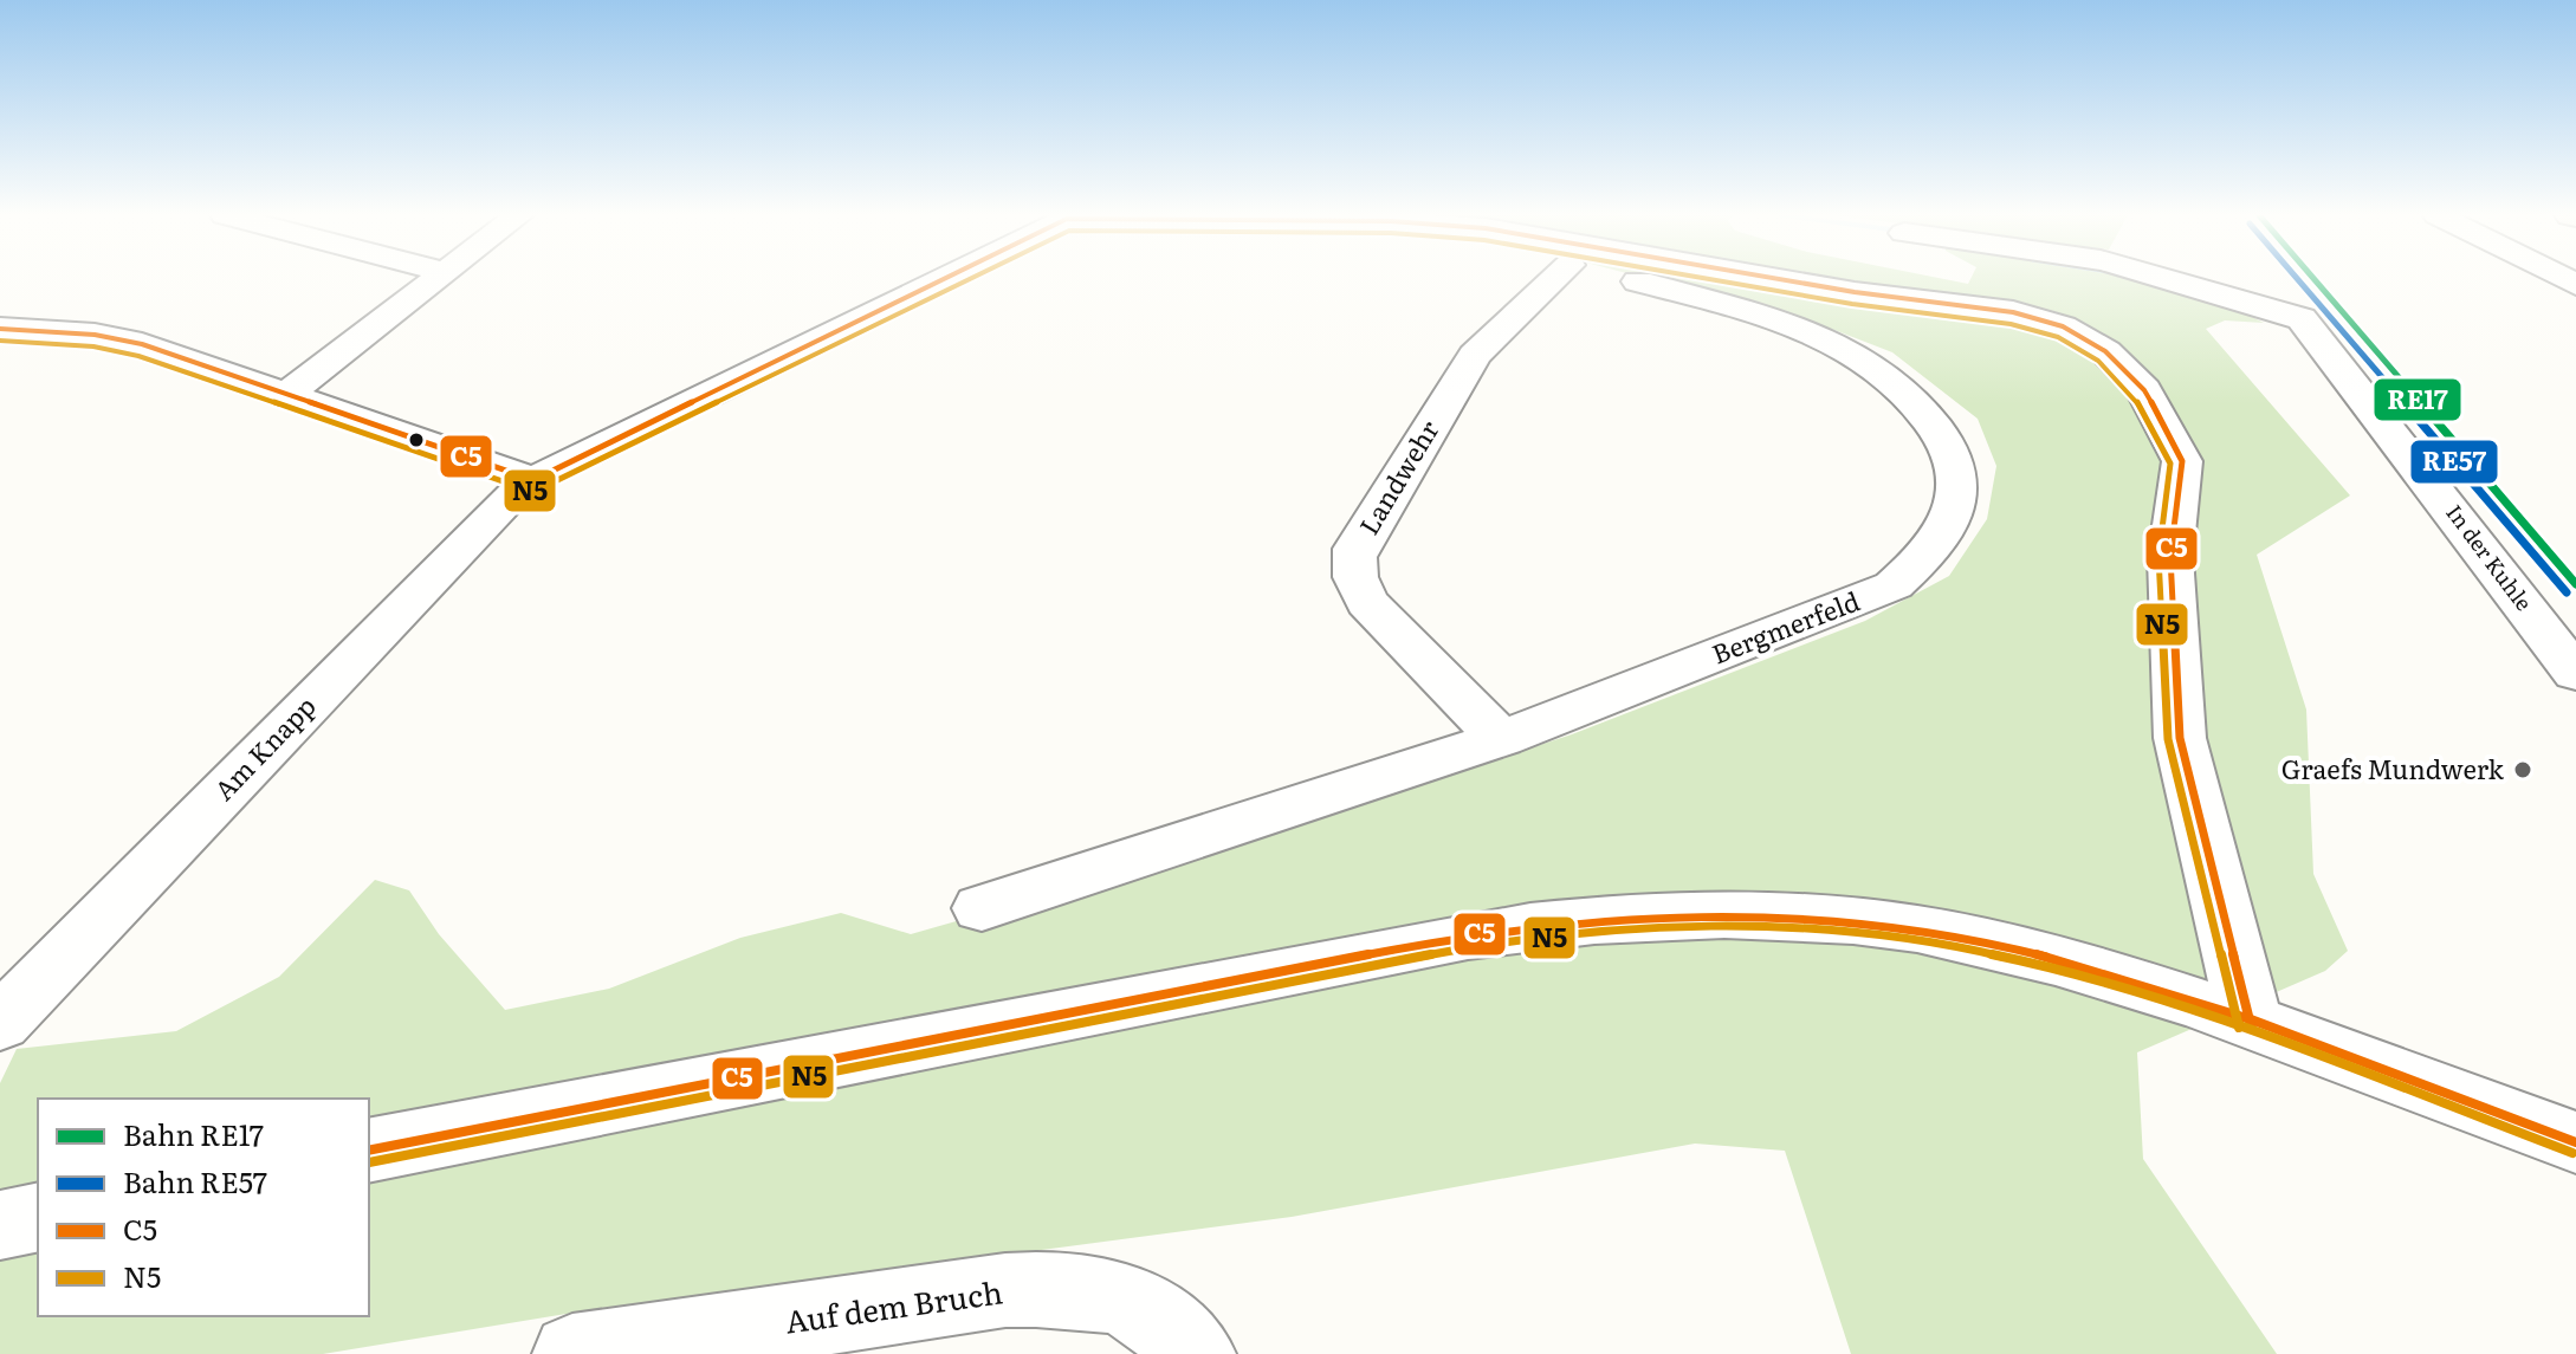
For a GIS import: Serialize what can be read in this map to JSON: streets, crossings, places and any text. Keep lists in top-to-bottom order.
{
  "streets": {
    "street": [
      "Landwehr",
      "In der Kuhle",
      "Bergmerfeld",
      "Am Knapp",
      "Auf dem Bruch"
    ]
  },
  "crossings": [
    ["Landwehr", "Bergmerfeld"]
  ],
  "places": ["Graefs Mundwerk"],
  "lines": [
    "rail line RE17",
    "rail line RE57",
    "transit line C5",
    "transit line N5"
  ],
  "legend": [
    "Bahn RE17",
    "Bahn RE57",
    "C5",
    "N5"
  ]
}
